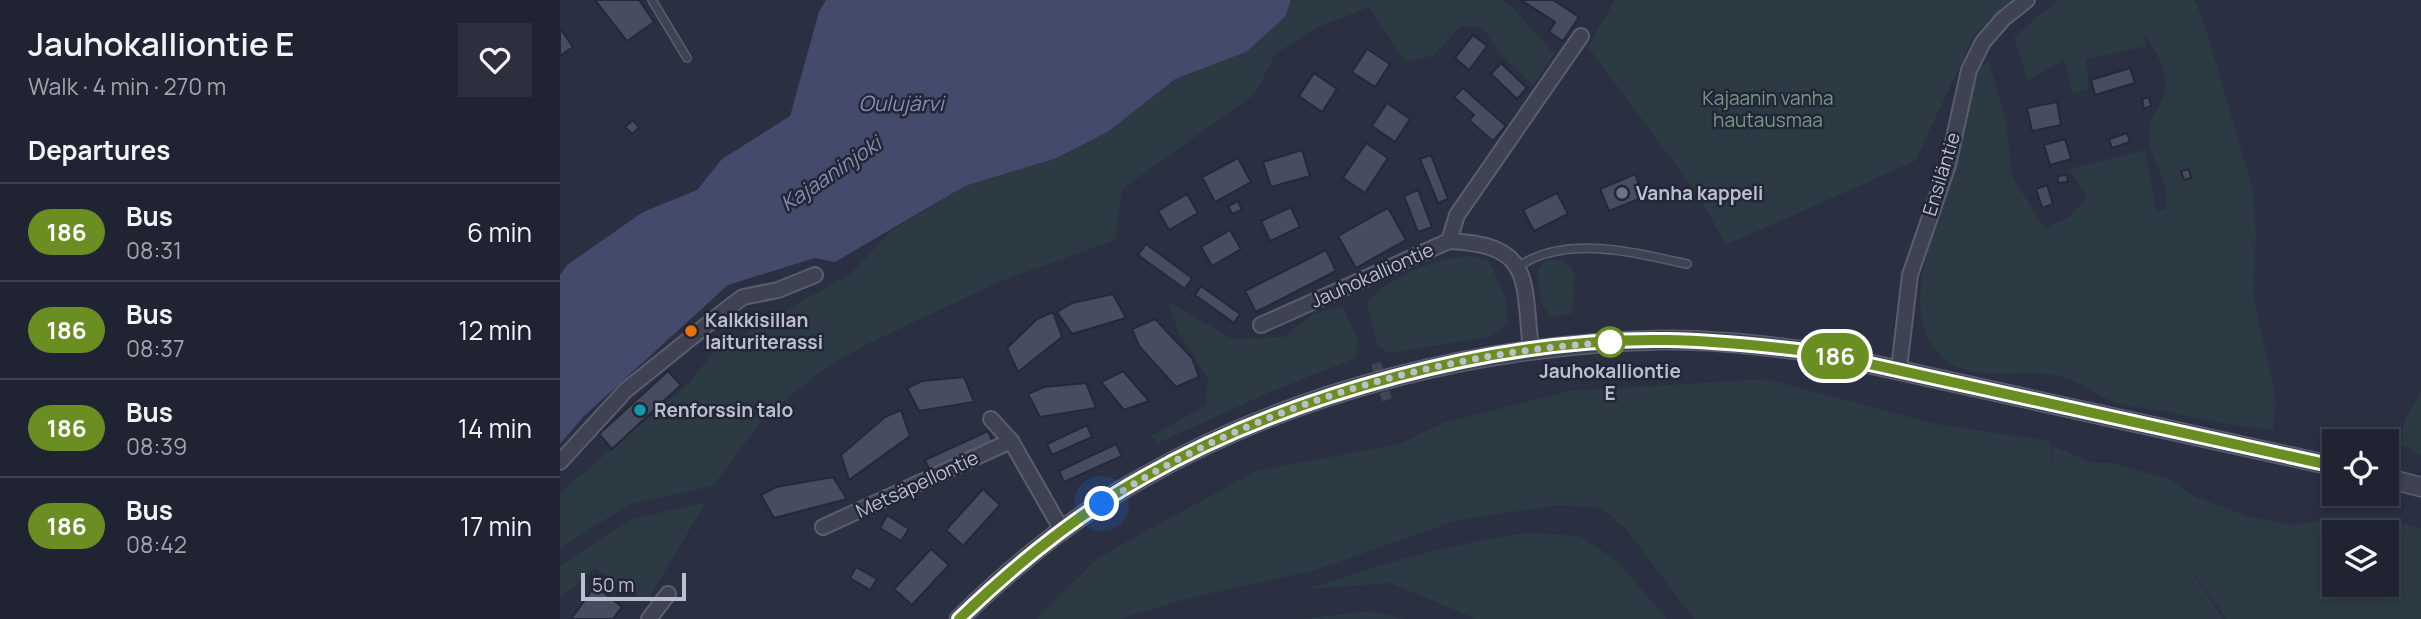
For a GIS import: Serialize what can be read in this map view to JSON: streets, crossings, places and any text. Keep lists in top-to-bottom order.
{
  "streets": {
    "street": ["Ensiläntie", "Jauhokalliontie", "Metsäpellontie"]
  },
  "water": ["Oulujärvi", "Kajaaninjoki"],
  "parks": ["Kajaanin vanha hautausmaa"],
  "places": [
    "Vanha kappeli",
    "Kalkkisillan laituriterassi",
    "Jauhokalliontie E",
    "Renforssin talo"
  ],
  "lines": ["bus line 186"],
  "scale_bar": "50 m",
  "page": {
    "heading": [
      ["Jauhokalliontie E", "Walk · 4 min · 270 m"],
      "Departures"
    ],
    "on_map": "186",
    "list": [
      {
        "mark": "186",
        "name": "Bus",
        "note": "08:31",
        "value": "6 min"
      },
      {
        "mark": "186",
        "name": "Bus",
        "note": "08:37",
        "value": "12 min"
      },
      {
        "mark": "186",
        "name": "Bus",
        "note": "08:39",
        "value": "14 min"
      },
      {
        "mark": "186",
        "name": "Bus",
        "note": "08:42",
        "value": "17 min"
      }
    ],
    "scale": "50 m"
  }
}
